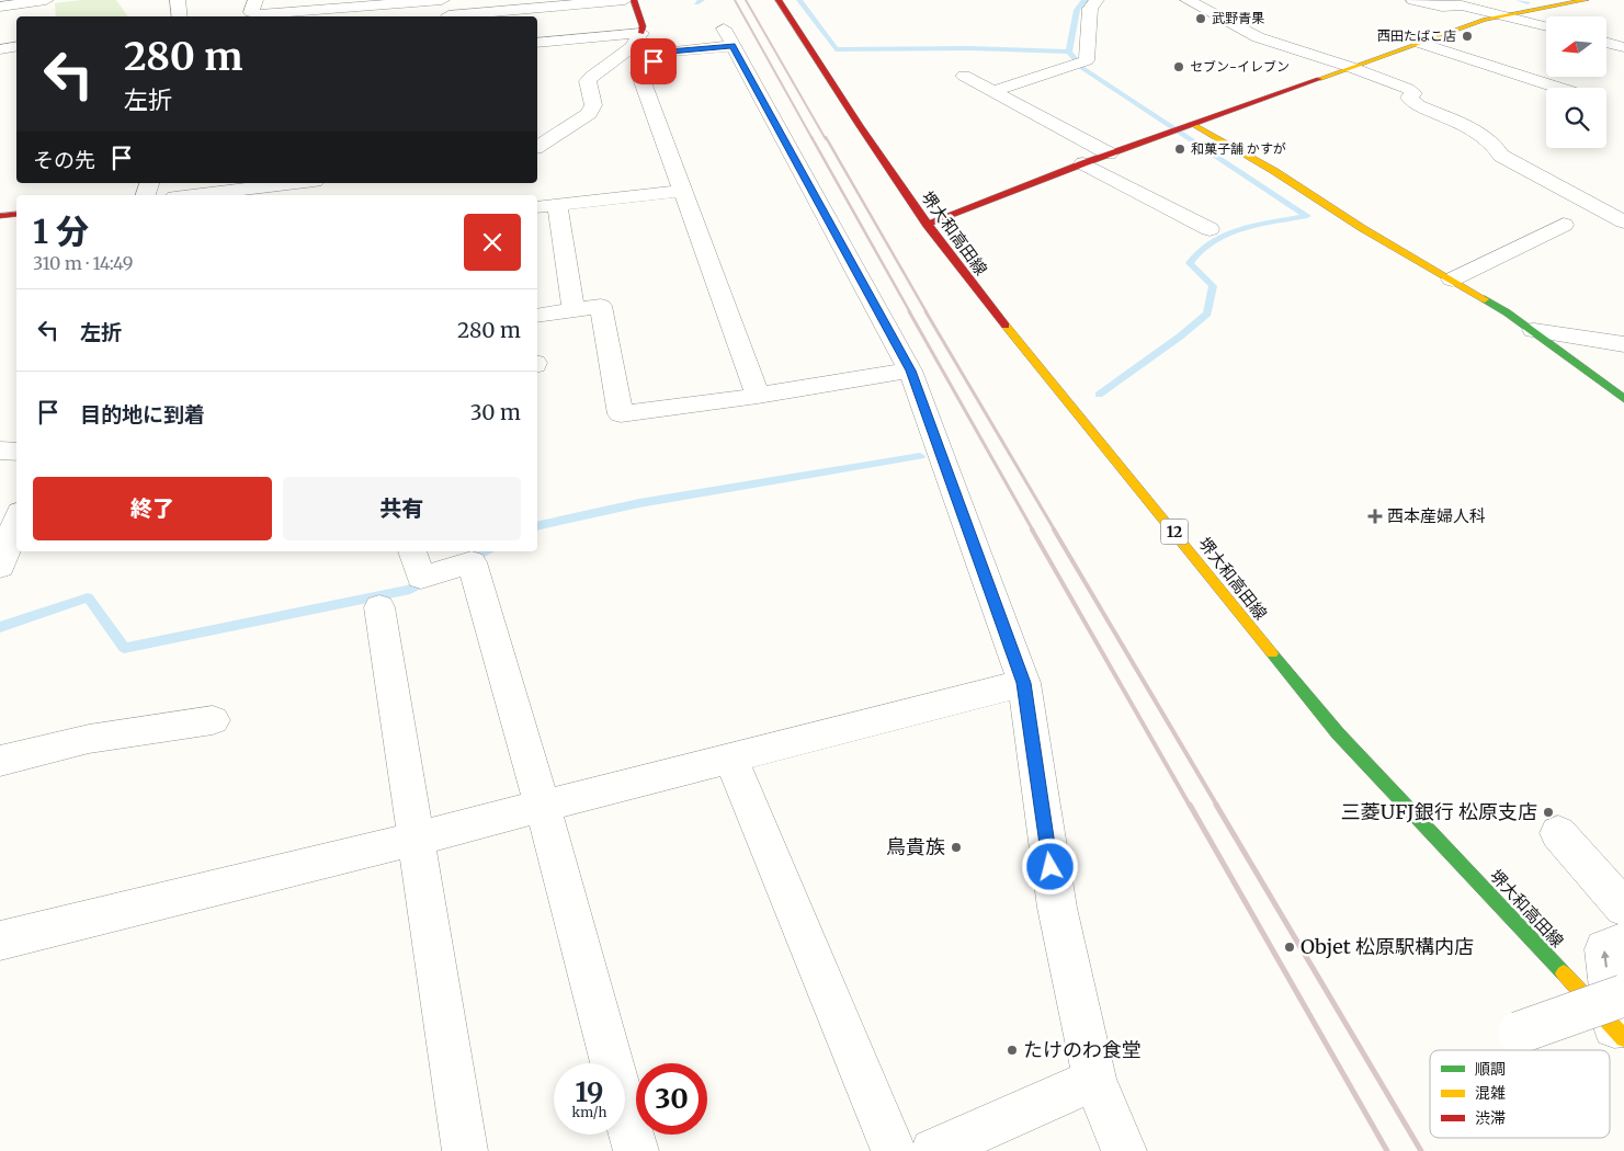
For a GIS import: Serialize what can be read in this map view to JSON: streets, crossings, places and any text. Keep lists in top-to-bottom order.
{
  "streets": {
    "street": ["堺大和高田線", "12"]
  },
  "places": {
    "other": [
      "武野青果",
      "西田たばこ店",
      "セブン-イレブン",
      "和菓子舗 かすが",
      "三菱UFJ銀行 松原支店",
      "鳥貴族",
      "Objet 松原駅構内店",
      "たけのわ食堂"
    ],
    "health": ["西本産婦人科"]
  },
  "legend": ["順調", "混雑", "渋滞"],
  "north": "left",
  "page": {
    "turn": ["280 m", "左折"],
    "then": "その先",
    "heading": ["1 分", "310 m · 14:49"],
    "list": [
      {
        "name": "左折",
        "value": "280 m"
      },
      {
        "name": "目的地に到着",
        "value": "30 m"
      }
    ],
    "buttons": ["終了", "共有"],
    "speed": "19 km/h",
    "limit": "30"
  }
}
